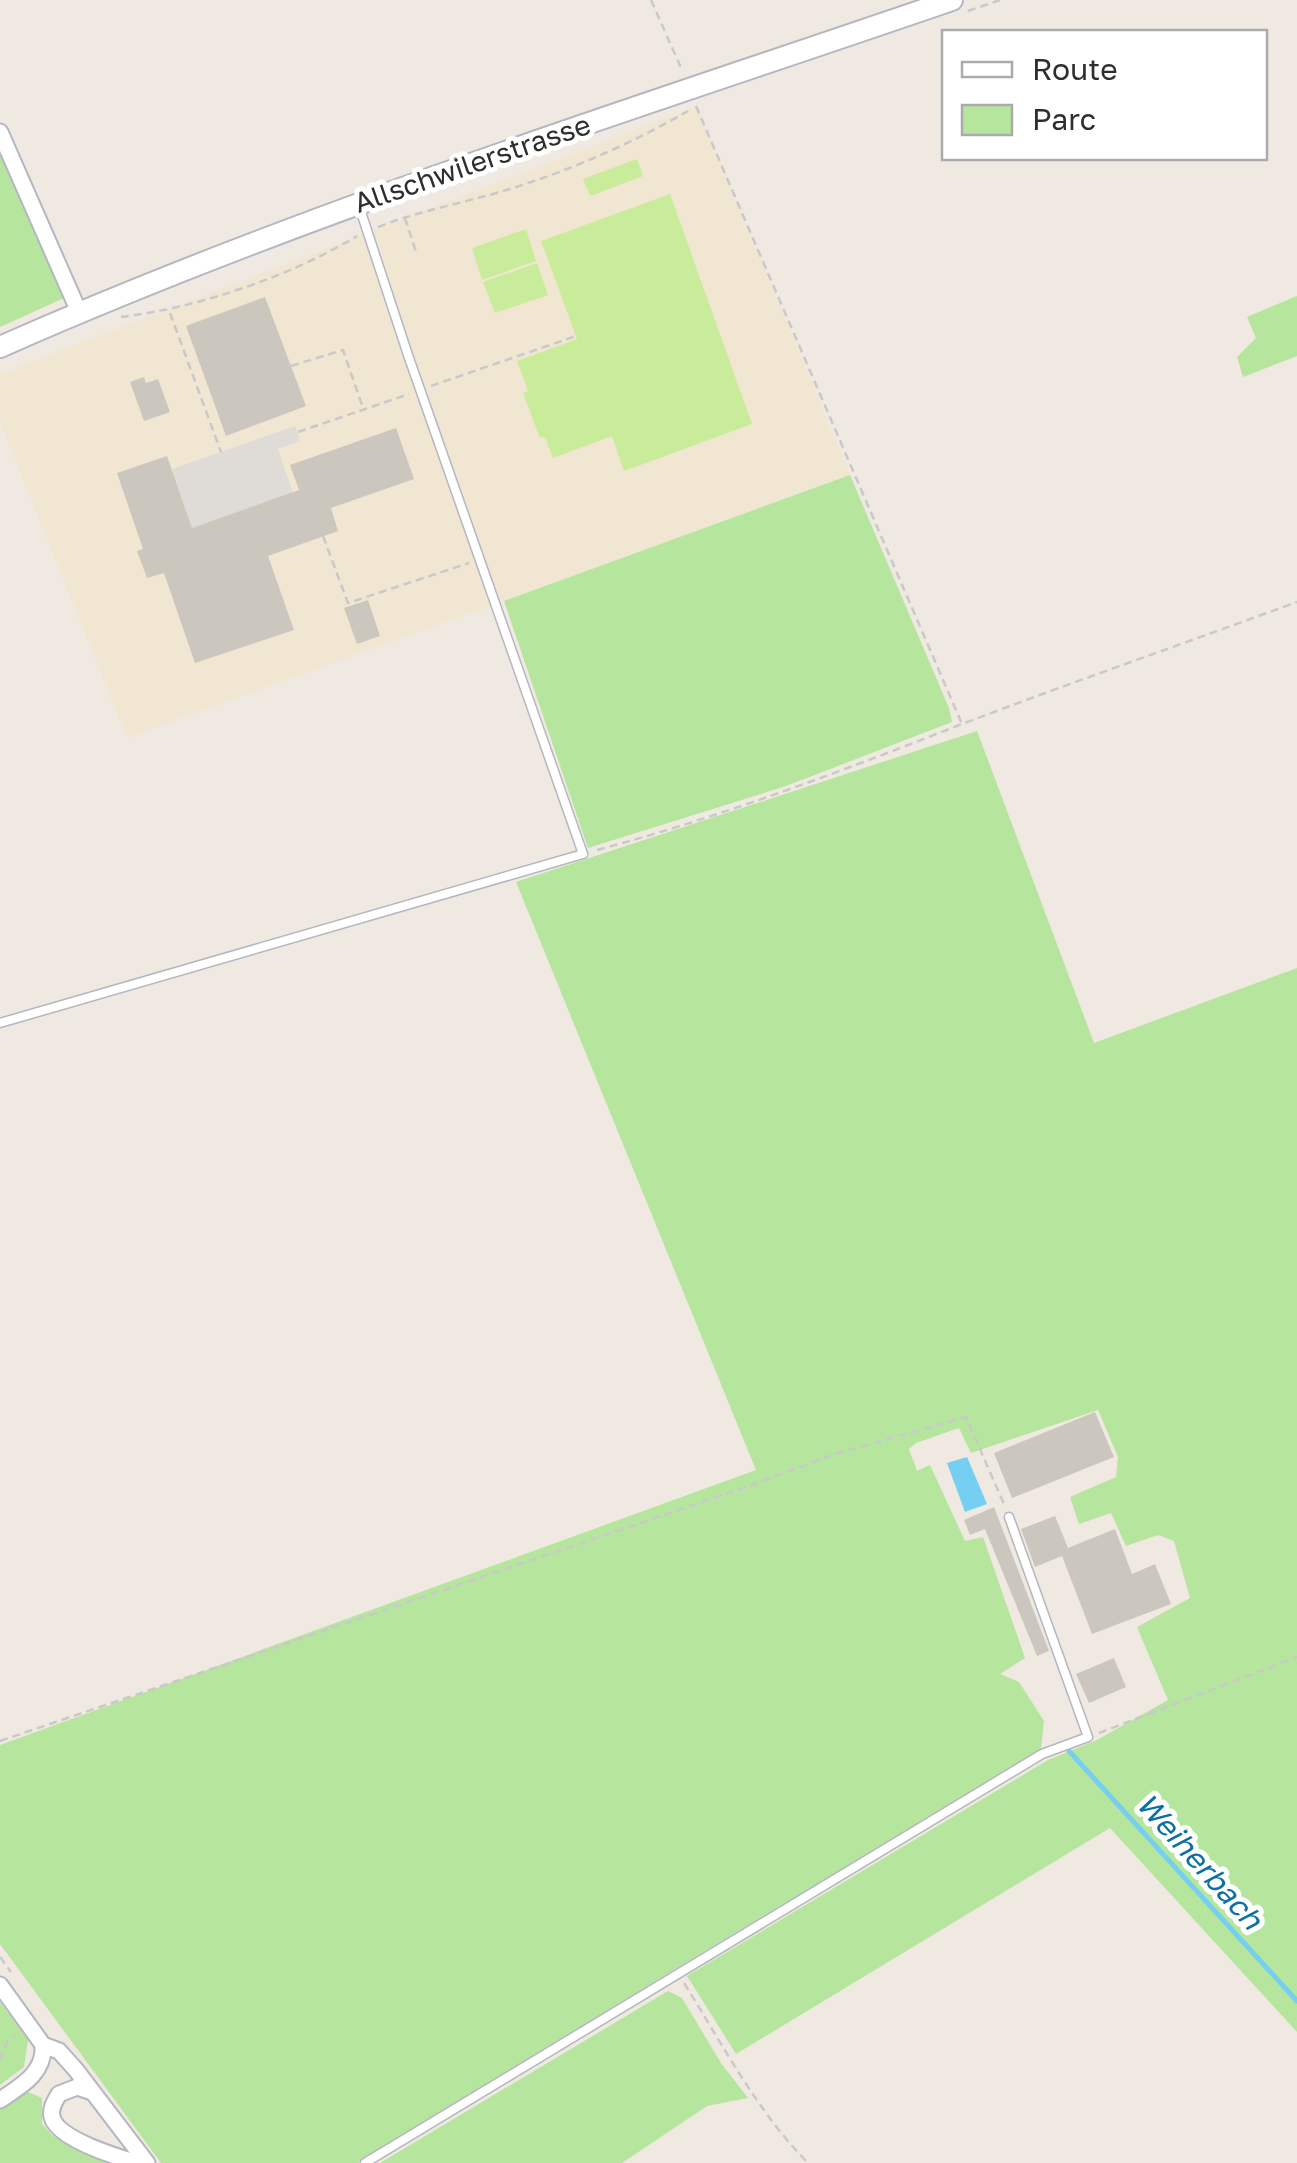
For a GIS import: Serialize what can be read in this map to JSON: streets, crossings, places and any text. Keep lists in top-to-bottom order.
{
  "streets": {
    "street": ["Allschwilerstrasse"]
  },
  "water": ["Weiherbach"],
  "legend": ["Route", "Parc"]
}
